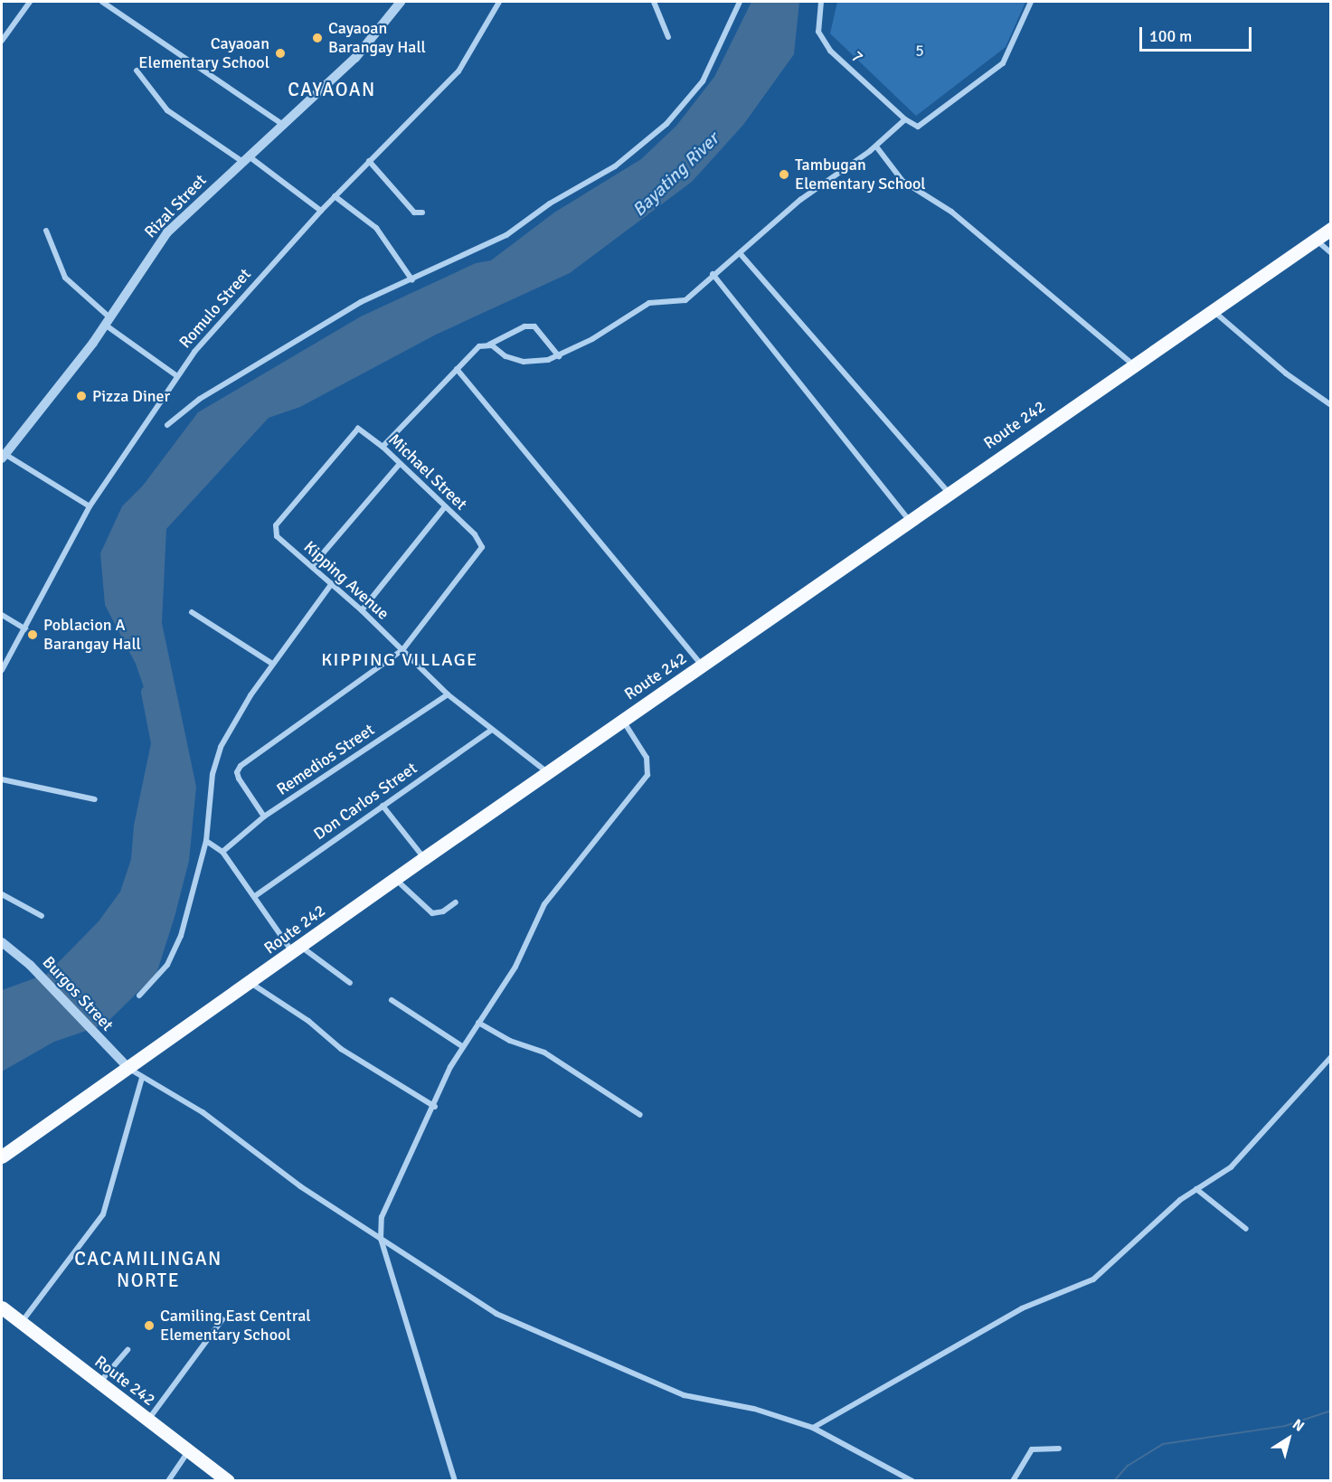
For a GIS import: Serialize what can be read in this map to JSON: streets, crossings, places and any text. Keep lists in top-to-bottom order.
{
  "streets": {
    "main road": ["Route 242"],
    "street": [
      "7",
      "Rizal Street",
      "Romulo Street",
      "Michael Street",
      "Kipping Avenue",
      "Remedios Street",
      "Don Carlos Street",
      "Burgos Street"
    ]
  },
  "crossings": [
    ["Route 242", "Burgos Street"],
    ["Michael Street", "Kipping Avenue"],
    ["Kipping Avenue", "Remedios Street"],
    ["Kipping Avenue", "Don Carlos Street"]
  ],
  "districts": ["CAYAOAN", "KIPPING VILLAGE", "CACAMILINGAN NORTE"],
  "water": ["Bayating River"],
  "parks": ["5"],
  "places": [
    "Cayaoan Barangay Hall",
    "Cayaoan Elementary School",
    "Tambugan Elementary School",
    "Pizza Diner",
    "Poblacion A Barangay Hall",
    "Camiling East Central Elementary School"
  ],
  "scale_bar": "100 m",
  "north": "top right"
}
